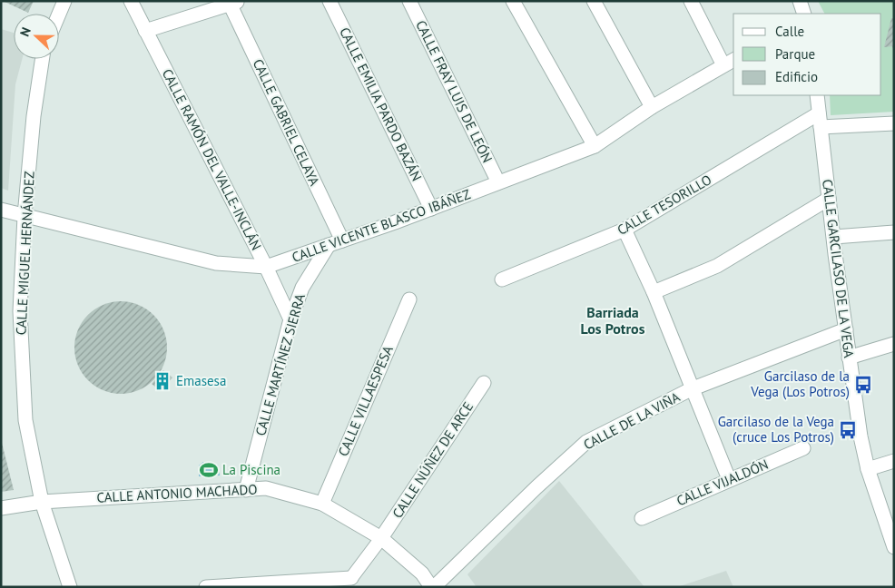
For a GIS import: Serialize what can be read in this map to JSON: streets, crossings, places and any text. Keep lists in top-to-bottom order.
{
  "streets": {
    "street": [
      "CALLE FRAY LUIS DE LEÓN",
      "CALLE EMILIA PARDO BAZÁN",
      "CALLE GABRIEL CELAYA",
      "CALLE RAMÓN DEL VALLE-INCLÁN",
      "CALLE TESORILLO",
      "CALLE VICENTE BLASCO IBÁÑEZ",
      "CALLE MIGUEL HERNÁNDEZ",
      "CALLE GARCILASO DE LA VEGA",
      "CALLE MARTÍNEZ SIERRA",
      "CALLE VILLAESPESA",
      "CALLE DE LA VIÑA",
      "CALLE NÚÑEZ DE ARCE",
      "CALLE VIJALDÓN",
      "CALLE ANTONIO MACHADO"
    ]
  },
  "crossings": [
    ["CALLE FRAY LUIS DE LEÓN", "CALLE VICENTE BLASCO IBÁÑEZ"],
    ["CALLE EMILIA PARDO BAZÁN", "CALLE VICENTE BLASCO IBÁÑEZ"],
    ["CALLE GABRIEL CELAYA", "CALLE VICENTE BLASCO IBÁÑEZ"],
    ["CALLE RAMÓN DEL VALLE-INCLÁN", "CALLE VICENTE BLASCO IBÁÑEZ"],
    ["CALLE RAMÓN DEL VALLE-INCLÁN", "CALLE MARTÍNEZ SIERRA"],
    ["CALLE TESORILLO", "CALLE GARCILASO DE LA VEGA"],
    ["CALLE VICENTE BLASCO IBÁÑEZ", "CALLE MIGUEL HERNÁNDEZ"],
    ["CALLE VICENTE BLASCO IBÁÑEZ", "CALLE MARTÍNEZ SIERRA"],
    ["CALLE MIGUEL HERNÁNDEZ", "CALLE ANTONIO MACHADO"],
    ["CALLE GARCILASO DE LA VEGA", "CALLE DE LA VIÑA"],
    ["CALLE MARTÍNEZ SIERRA", "CALLE ANTONIO MACHADO"],
    ["CALLE VILLAESPESA", "CALLE ANTONIO MACHADO"],
    ["CALLE DE LA VIÑA", "CALLE ANTONIO MACHADO"],
    ["CALLE NÚÑEZ DE ARCE", "CALLE ANTONIO MACHADO"]
  ],
  "districts": ["Barriada Los Potros"],
  "places": {
    "building": ["Emasesa"],
    "bus stop": ["Garcilaso de la Vega (Los Potros)", "Garcilaso de la Vega (cruce Los Potros)"],
    "sports": ["La Piscina"]
  },
  "legend": ["Calle", "Parque", "Edificio"],
  "north": "left"
}
